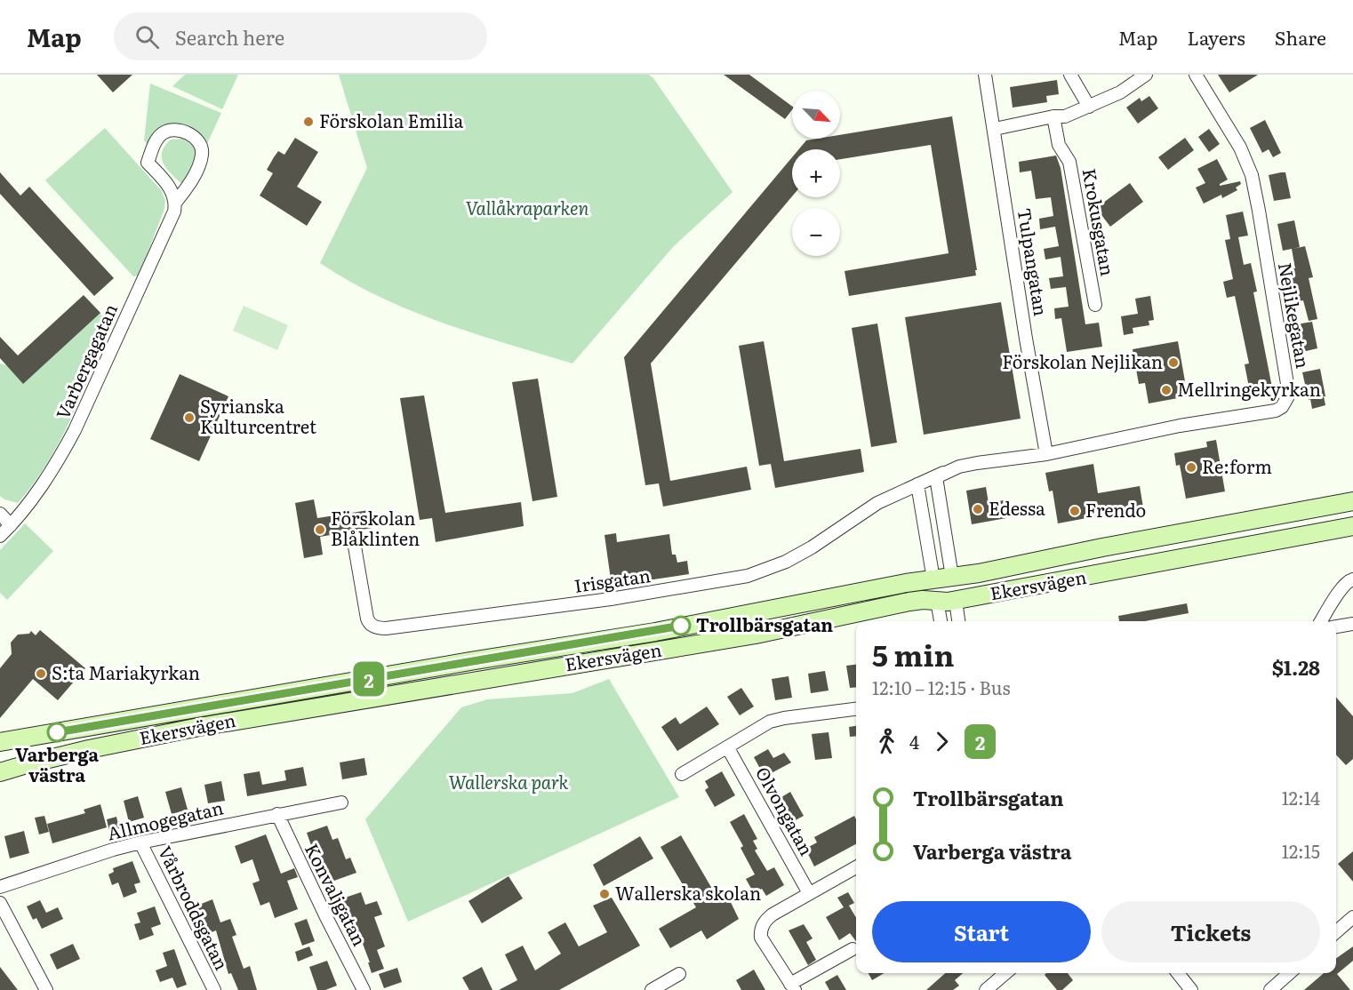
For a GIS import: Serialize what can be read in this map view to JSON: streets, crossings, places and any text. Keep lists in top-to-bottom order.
{
  "streets": {
    "main road": ["Ekersvägen"],
    "street": [
      "Krokusgatan",
      "Tulpangatan",
      "Nejlikegatan",
      "Varbergagatan",
      "Irisgatan",
      "Olvongatan",
      "Allmogegatan",
      "Konvaljgatan",
      "Vårbroddsgatan"
    ]
  },
  "crossings": [
    ["Tulpangatan", "Nejlikegatan"],
    ["Nejlikegatan", "Irisgatan"],
    ["Allmogegatan", "Konvaljgatan"],
    ["Allmogegatan", "Vårbroddsgatan"]
  ],
  "parks": ["Vallåkraparken", "Wallerska park"],
  "places": [
    "Förskolan Emilia",
    "Förskolan Nejlikan",
    "Mellringekyrkan",
    "Syrianska Kulturcentret",
    "Re:form",
    "Edessa",
    "Frendo",
    "Förskolan Blåklinten",
    "Trollbärsgatan",
    "S:ta Mariakyrkan",
    "Varberga västra",
    "Wallerska skolan"
  ],
  "lines": ["bus line 2"],
  "north": "bottom right",
  "page": {
    "header": "Map",
    "search": "Search here",
    "nav": ["Map", "Layers", "Share"],
    "on_map": "2",
    "map_buttons": ["+", "−"],
    "heading": ["5 min", "12:10 – 12:15 · Bus", "$1.28"],
    "legs": ["4", "2"],
    "list": [
      {
        "name": "Trollbärsgatan",
        "value": "12:14"
      },
      {
        "name": "Varberga västra",
        "value": "12:15"
      }
    ],
    "buttons": ["Start", "Tickets"]
  }
}
